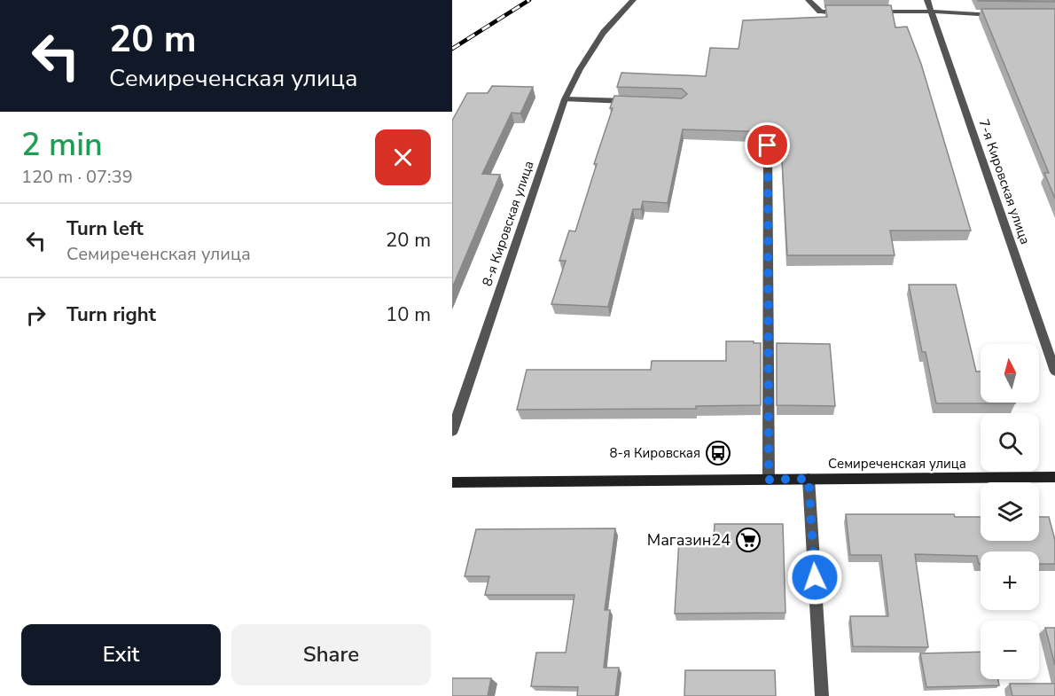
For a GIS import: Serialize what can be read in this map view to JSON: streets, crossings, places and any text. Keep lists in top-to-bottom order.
{
  "streets": {
    "main road": ["Семиреченская улица"],
    "street": ["7-я Кировская улица", "8-я Кировская улица"]
  },
  "places": {
    "bus stop": ["8-я Кировская"],
    "supermarket": ["Магазин24"]
  },
  "north": "top",
  "page": {
    "turn": ["20 m", "Семиреченская улица"],
    "heading": ["2 min", "120 m · 07:39"],
    "list": [
      {
        "name": "Turn left",
        "note": "Семиреченская улица",
        "value": "20 m"
      },
      {
        "name": "Turn right",
        "value": "10 m"
      }
    ],
    "map_buttons": ["+", "−"],
    "buttons": ["Exit", "Share"]
  }
}
